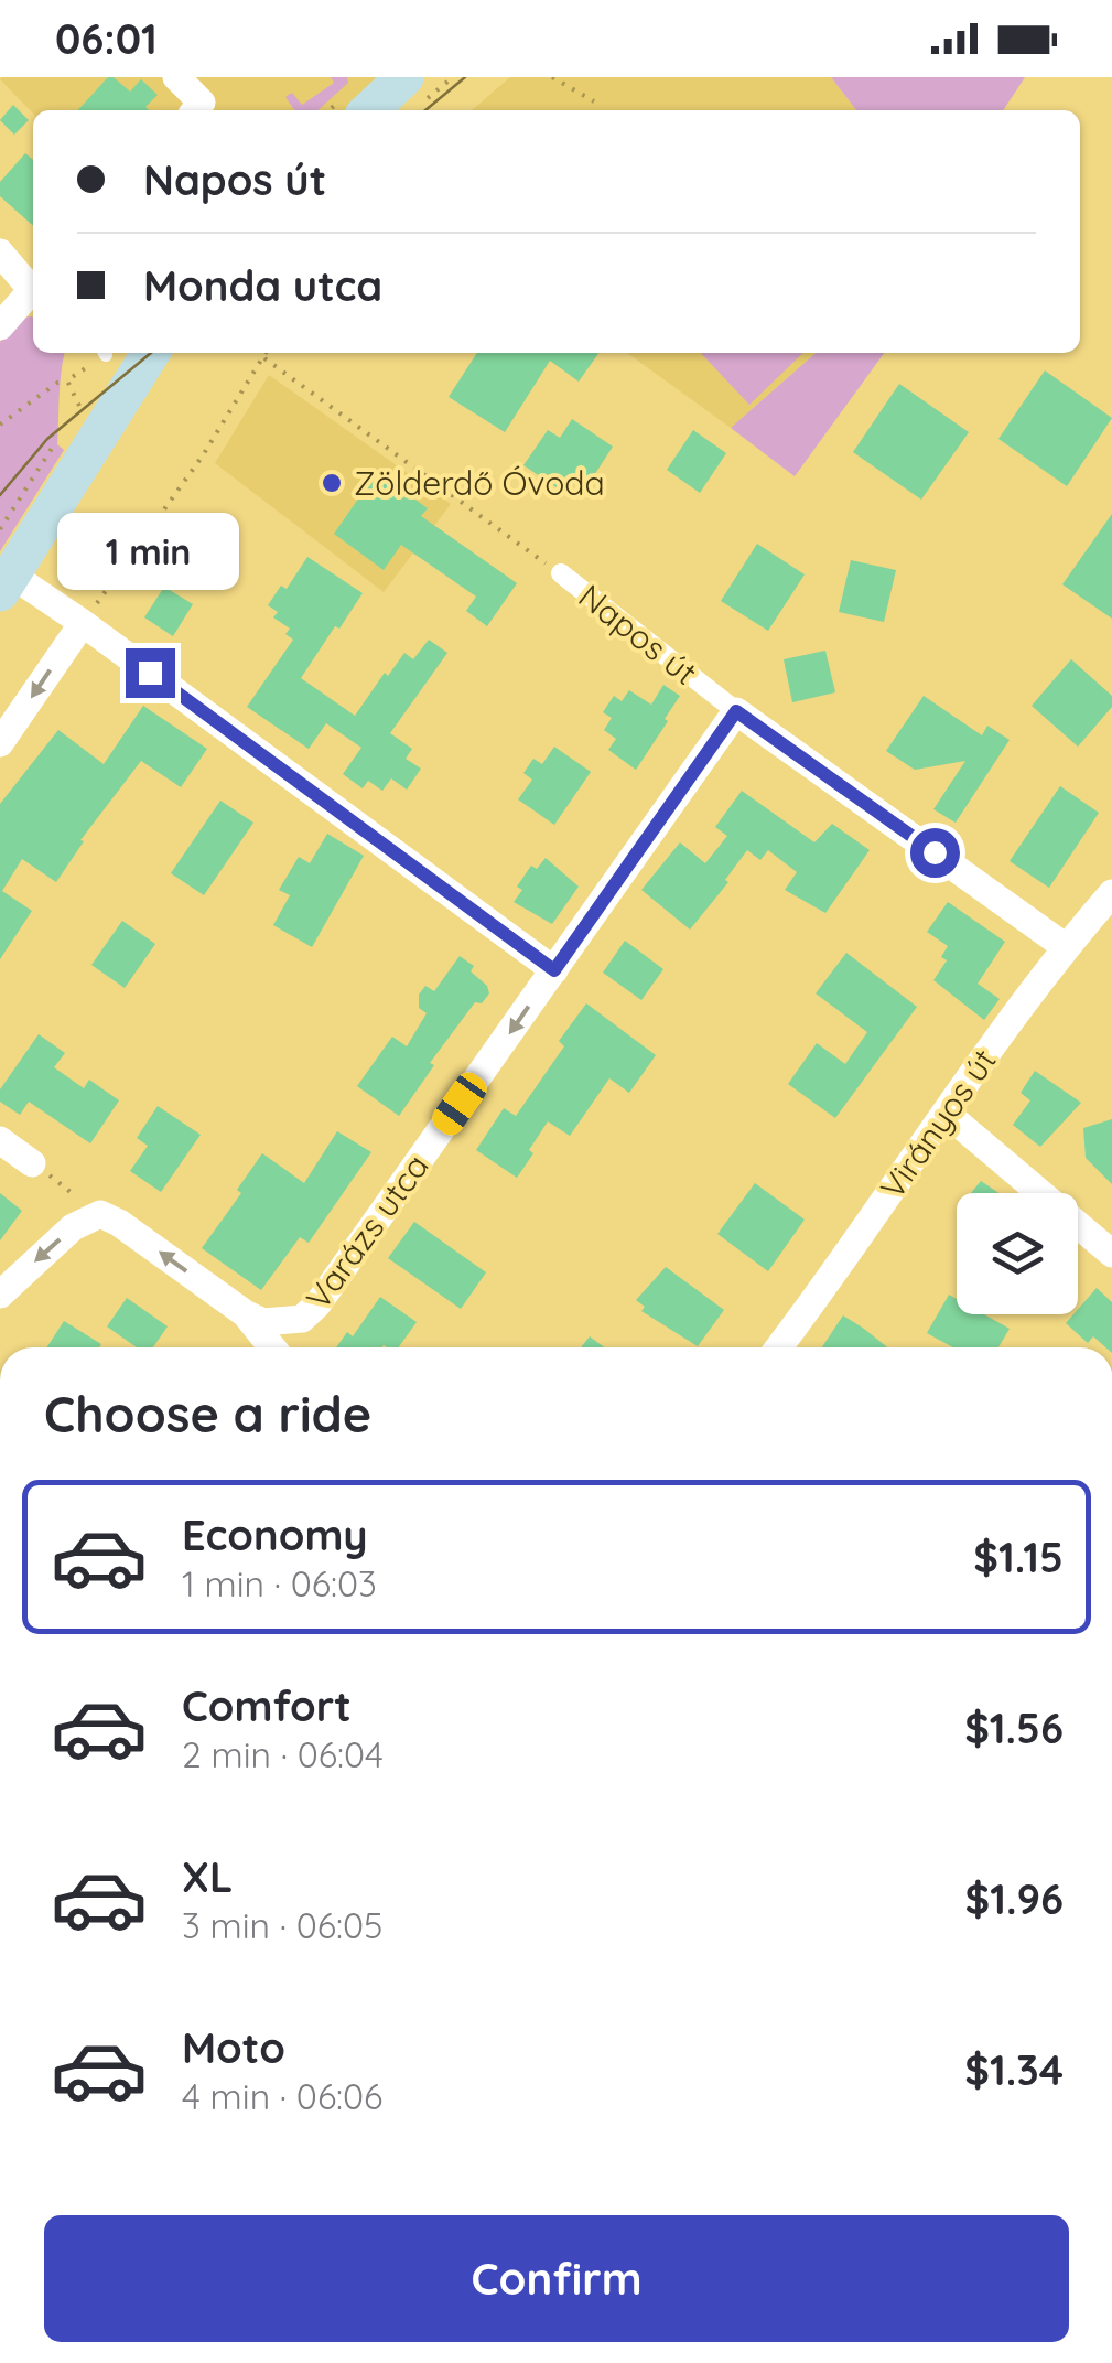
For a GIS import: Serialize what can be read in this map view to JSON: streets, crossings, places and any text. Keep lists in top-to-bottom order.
{
  "streets": {
    "street": ["Napos út", "Virányos út", "Varázs utca"]
  },
  "crossings": [
    ["Napos út", "Virányos út"],
    ["Napos út", "Varázs utca"]
  ],
  "one_way": ["Varázs utca"],
  "places": ["Zölderdő Óvoda"],
  "page": {
    "status": "06:01",
    "banner": ["Napos út", "Monda utca"],
    "bubble": "1 min",
    "heading": "Choose a ride",
    "list": [
      {
        "name": "Economy",
        "note": "1 min · 06:03",
        "value": "$1.15"
      },
      {
        "name": "Comfort",
        "note": "2 min · 06:04",
        "value": "$1.56"
      },
      {
        "name": "XL",
        "note": "3 min · 06:05",
        "value": "$1.96"
      },
      {
        "name": "Moto",
        "note": "4 min · 06:06",
        "value": "$1.34"
      }
    ],
    "buttons": "Confirm"
  }
}
